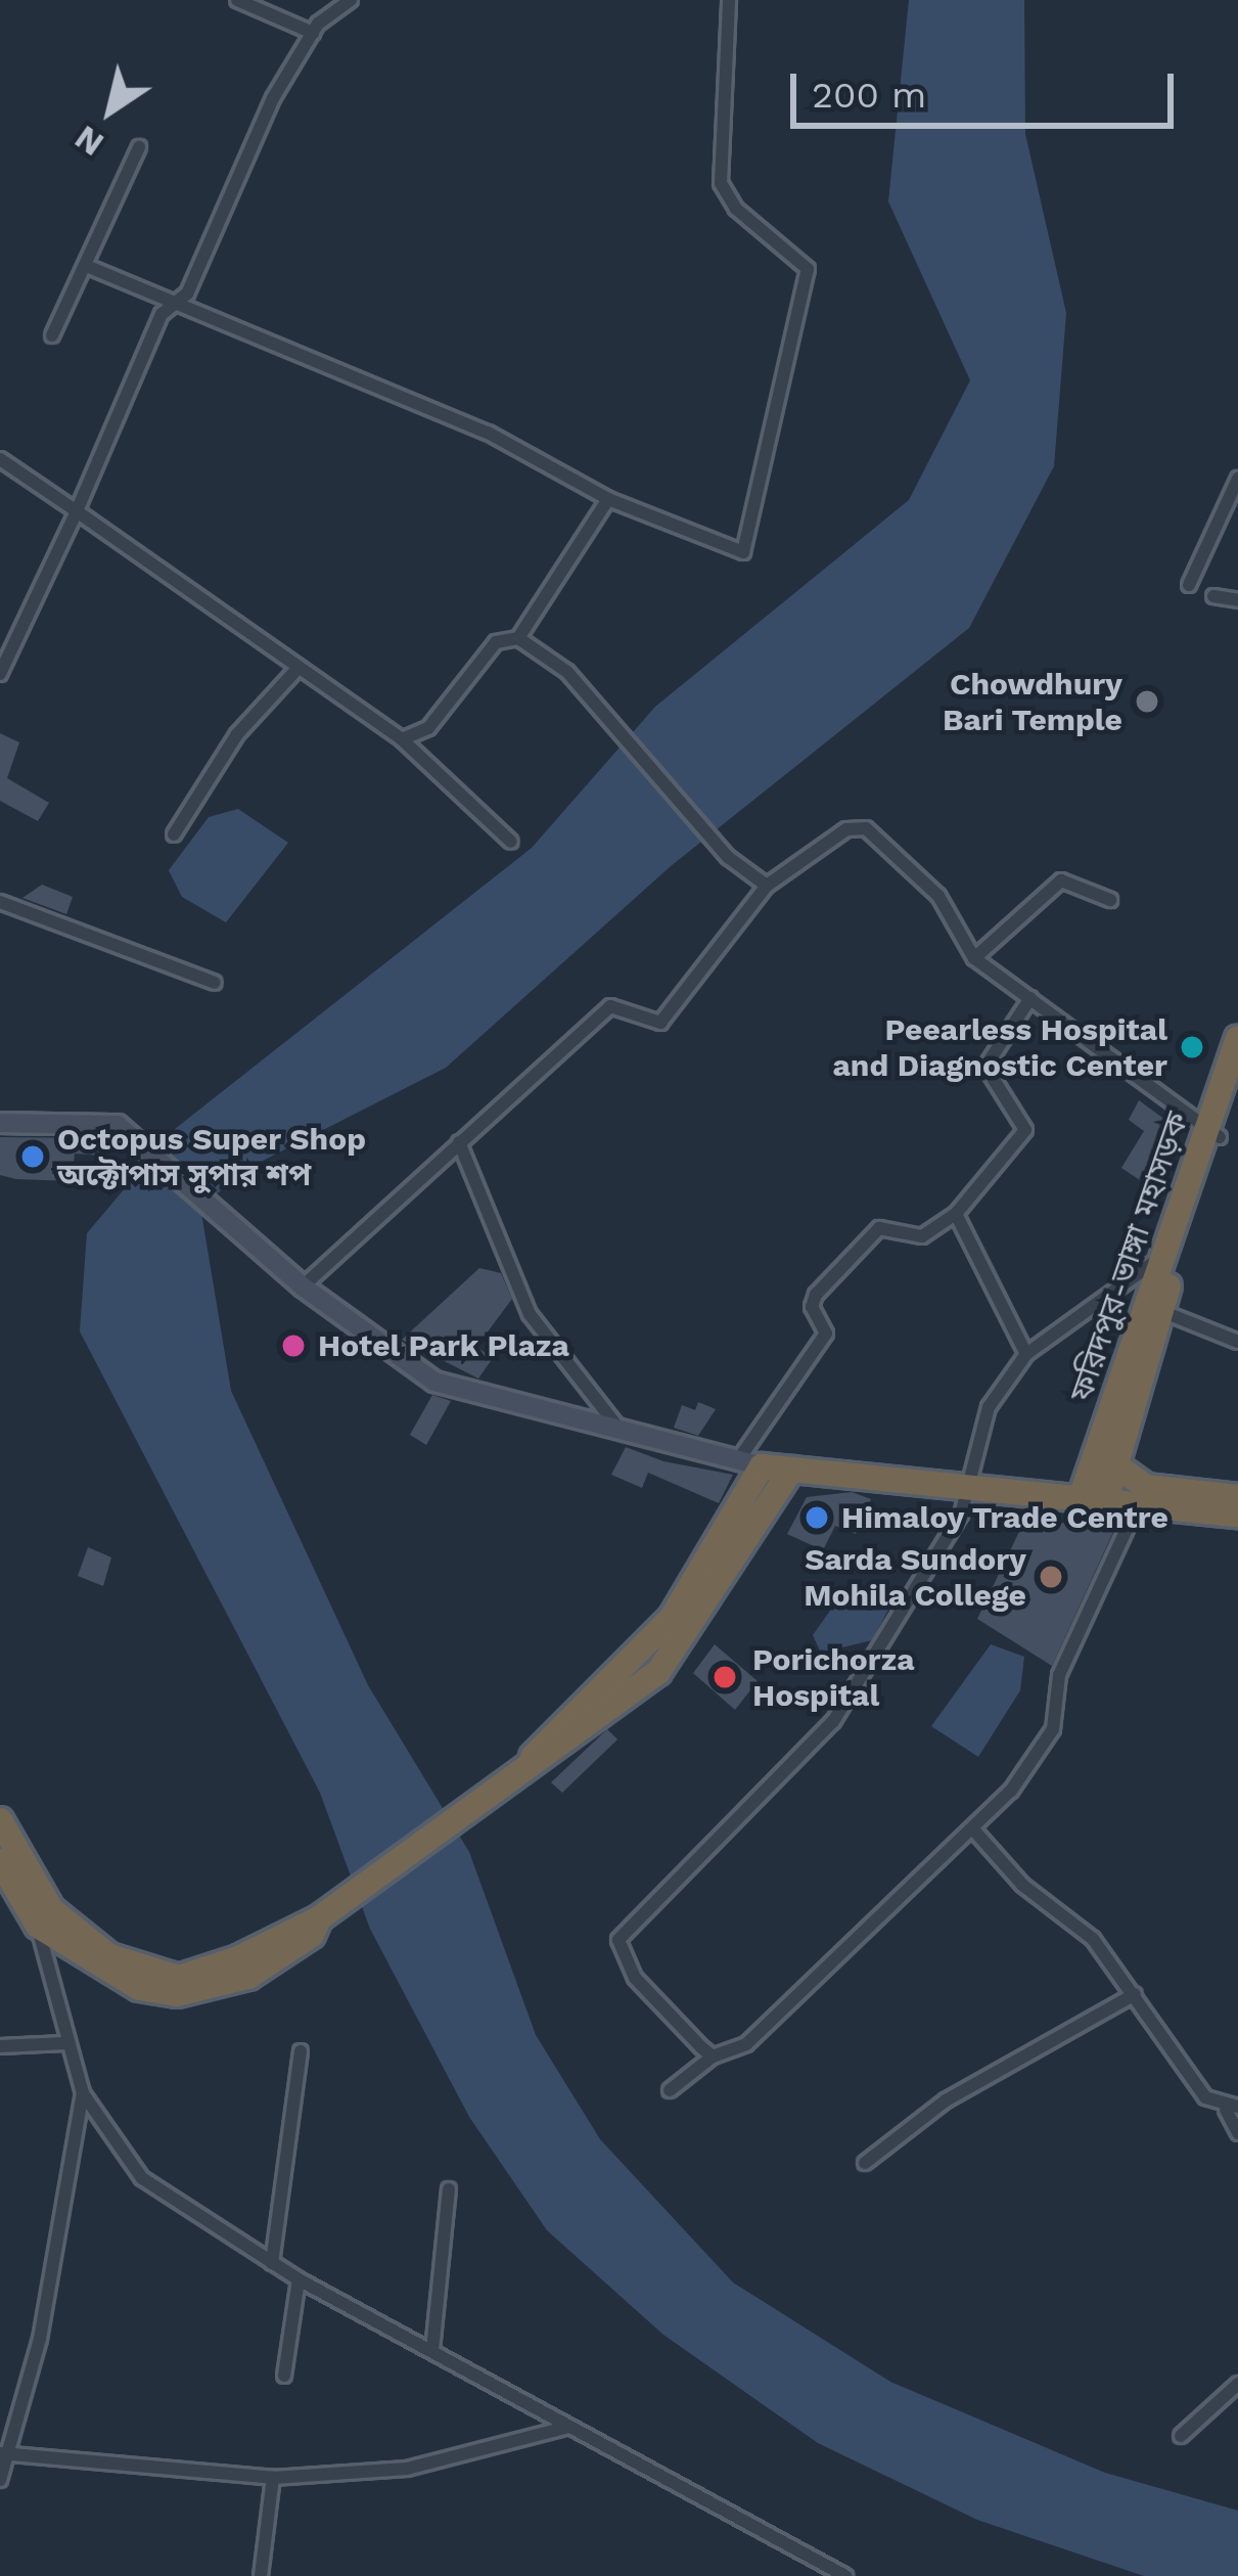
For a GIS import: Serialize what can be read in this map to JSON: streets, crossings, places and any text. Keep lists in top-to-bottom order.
{
  "streets": {
    "highway": ["ফরিদপুর-ভাঙ্গা মহাসড়ক"]
  },
  "places": [
    "Chowdhury Bari Temple",
    "Peearless Hospital and Diagnostic Center",
    "Octopus Super Shop অক্টোপাস সুপার শপ",
    "Hotel Park Plaza",
    "Himaloy Trade Centre",
    "Sarda Sundory Mohila College",
    "Porichorza Hospital"
  ],
  "scale_bar": "200 m",
  "north": "bottom left"
}
